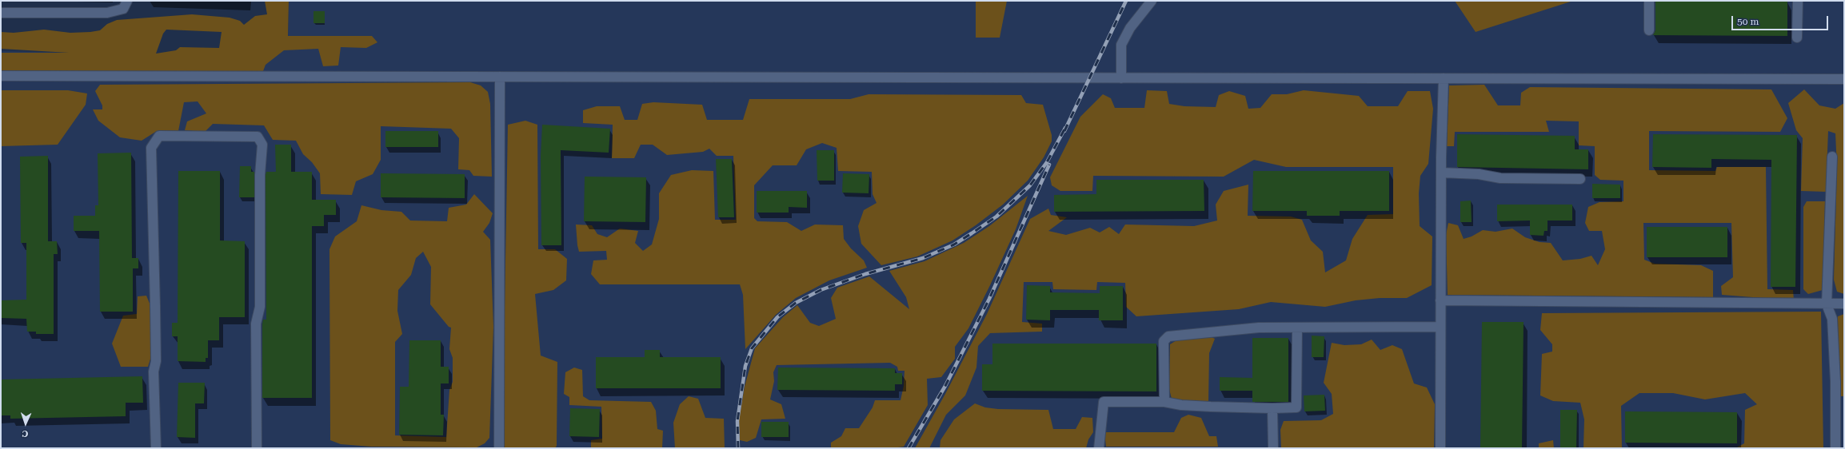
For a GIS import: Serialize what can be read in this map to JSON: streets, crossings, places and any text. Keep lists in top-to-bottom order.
{
  "scale_bar": "50 m",
  "north": "bottom"
}
